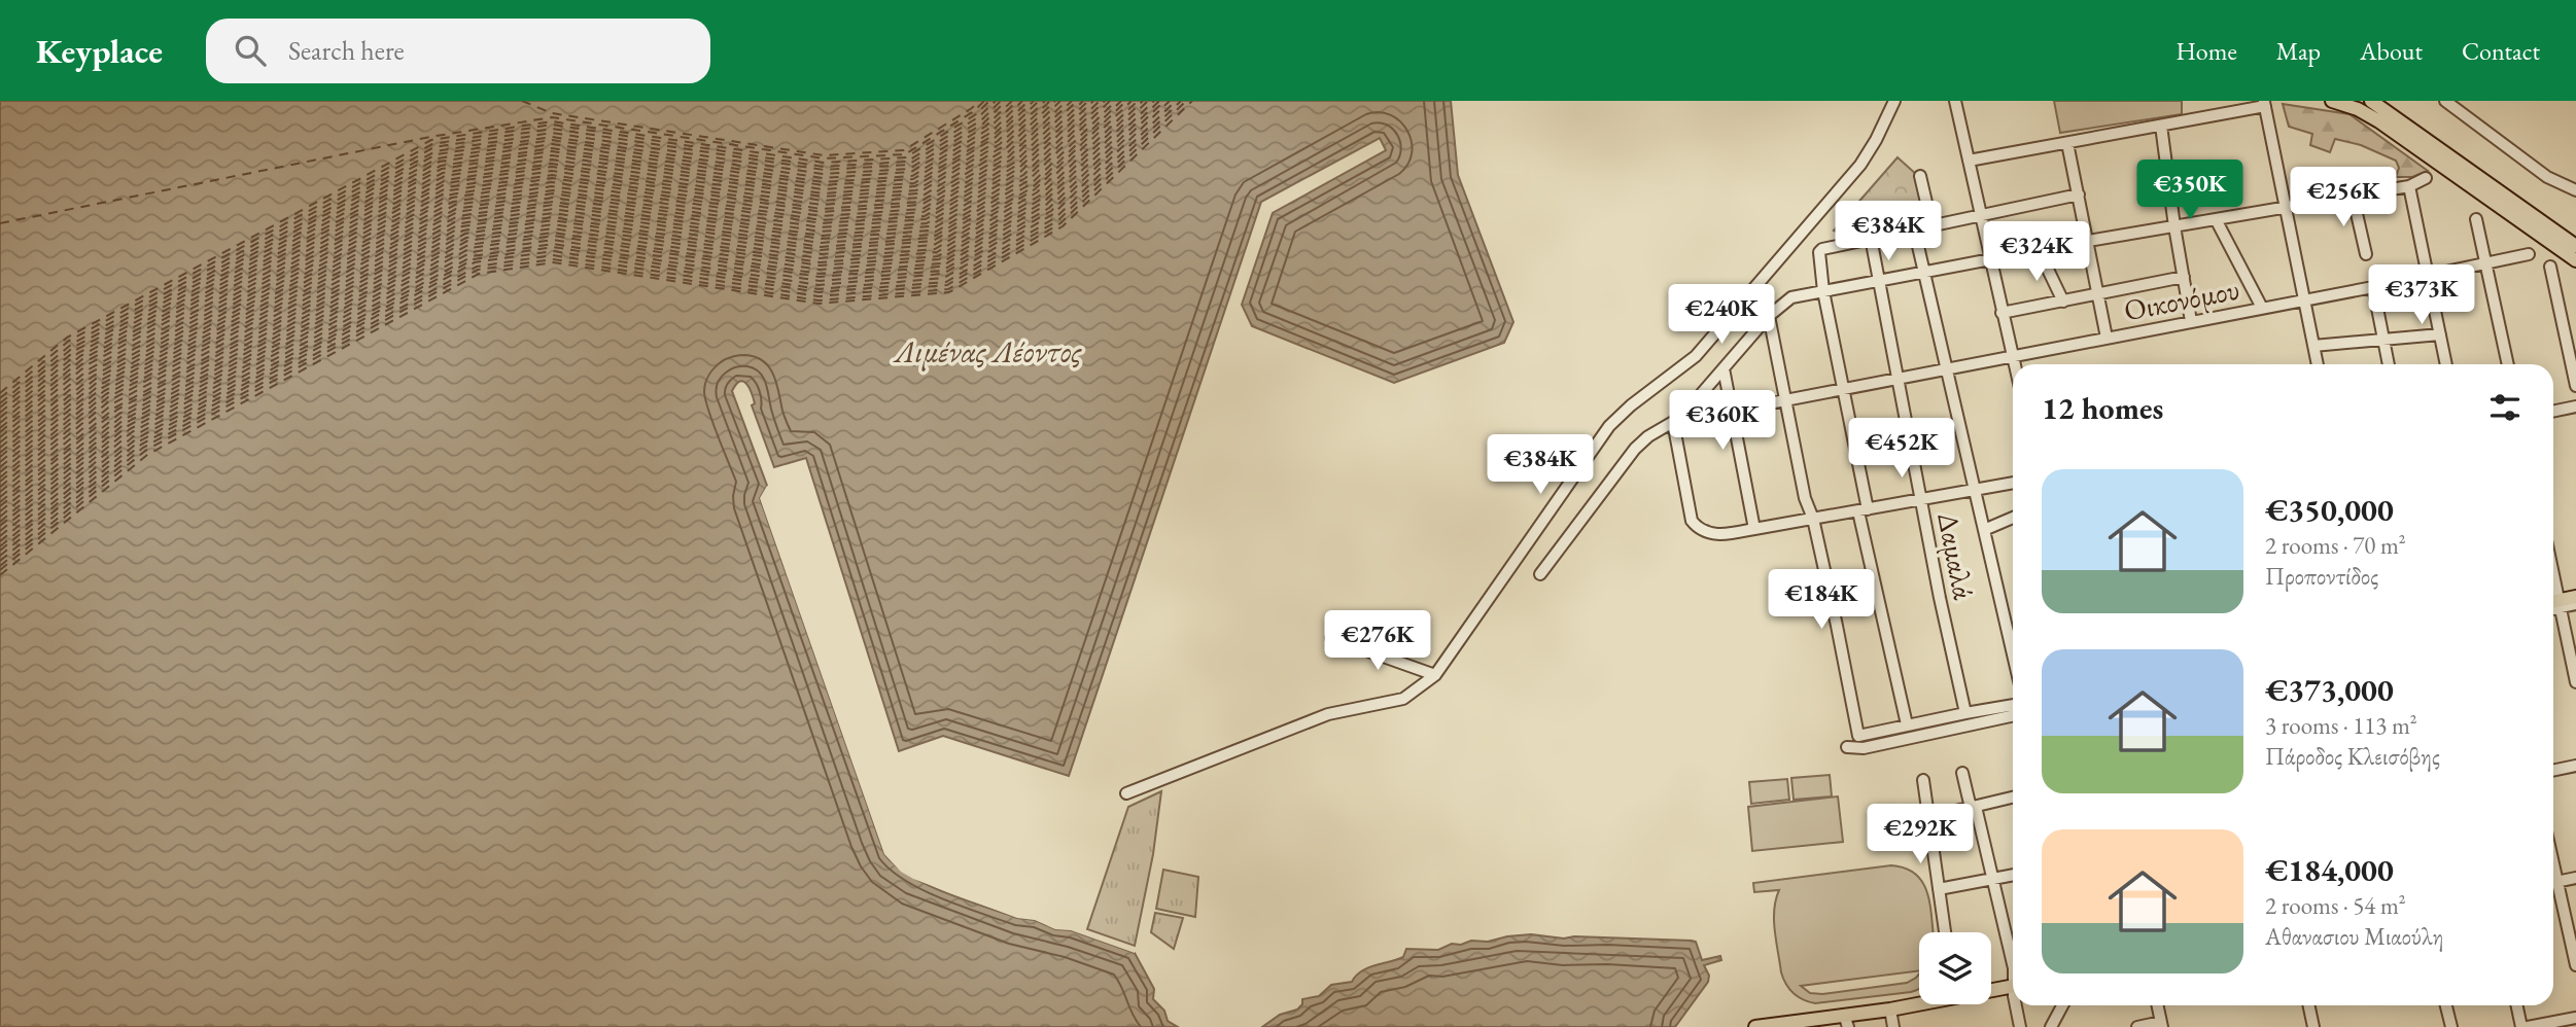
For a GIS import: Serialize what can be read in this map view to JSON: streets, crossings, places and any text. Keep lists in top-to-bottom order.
{
  "streets": {
    "street": ["Οικονόμου", "Δαμαλά"]
  },
  "crossings": [
    ["Οικονόμου", "Δαμαλά"]
  ],
  "water": ["Λιμένας Λέοντος"],
  "page": {
    "header": "Keyplace",
    "search": "Search here",
    "nav": [
      "Home",
      "Map",
      "About",
      "Contact"
    ],
    "price": [
      "€350K",
      "€256K",
      "€384K",
      "€324K",
      "€373K",
      "€240K",
      "€360K",
      "€452K",
      "€384K",
      "€184K",
      "€276K",
      "€292K"
    ],
    "heading": "12 homes",
    "list": [
      {
        "name": "€350,000",
        "note": "2 rooms · 70 m² · Προποντίδος"
      },
      {
        "name": "€373,000",
        "note": "3 rooms · 113 m² · Πάροδος Κλεισόβης"
      },
      {
        "name": "€184,000",
        "note": "2 rooms · 54 m² · Αθανασιου Μιαούλη"
      }
    ]
  }
}
